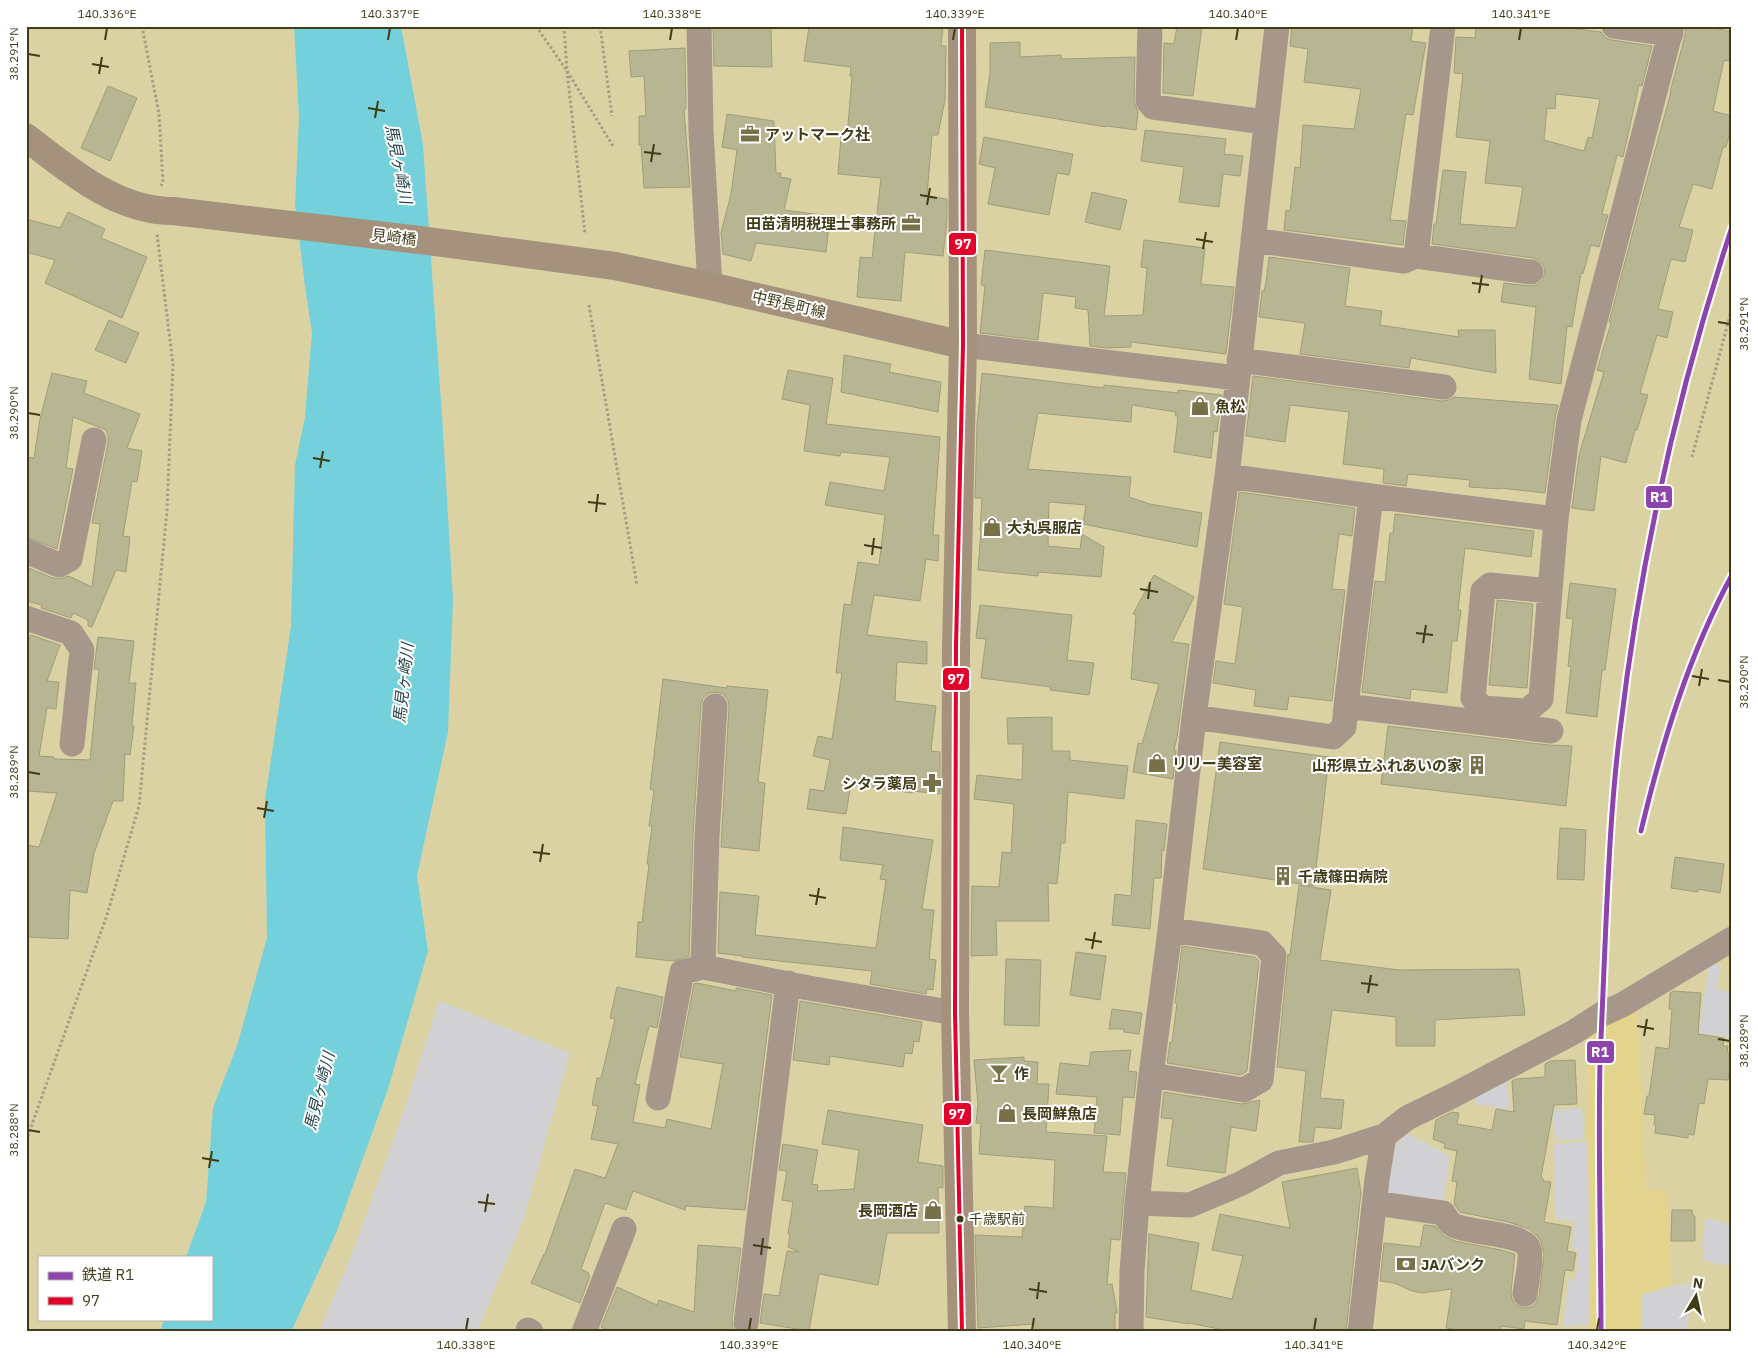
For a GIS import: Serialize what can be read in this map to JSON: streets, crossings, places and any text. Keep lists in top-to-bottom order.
{
  "streets": {
    "main road": ["見崎橋", "中野長町線"]
  },
  "crossings": [
    ["見崎橋", "中野長町線"]
  ],
  "water": ["馬見ヶ崎川"],
  "places": {
    "office": ["アットマーク社", "田苗清明税理士事務所"],
    "shop": [
      "魚松",
      "大丸呉服店",
      "リリー美容室",
      "長岡鮮魚店",
      "長岡酒店"
    ],
    "building": ["山形県立ふれあいの家", "千歳篠田病院"],
    "pharmacy": ["シタラ薬局"],
    "bar": ["作"],
    "other": ["千歳駅前"],
    "bank": ["JAバンク"]
  },
  "lines": ["transit line 97", "rail line R1"],
  "legend": ["鉄道 R1", "97"],
  "north": "top",
  "coordinates": [
    "140.336°E",
    "140.337°E",
    "140.338°E",
    "140.339°E",
    "140.340°E",
    "140.341°E",
    "38.291°N",
    "38.290°N",
    "38.289°N",
    "38.288°N",
    "140.342°E"
  ]
}
